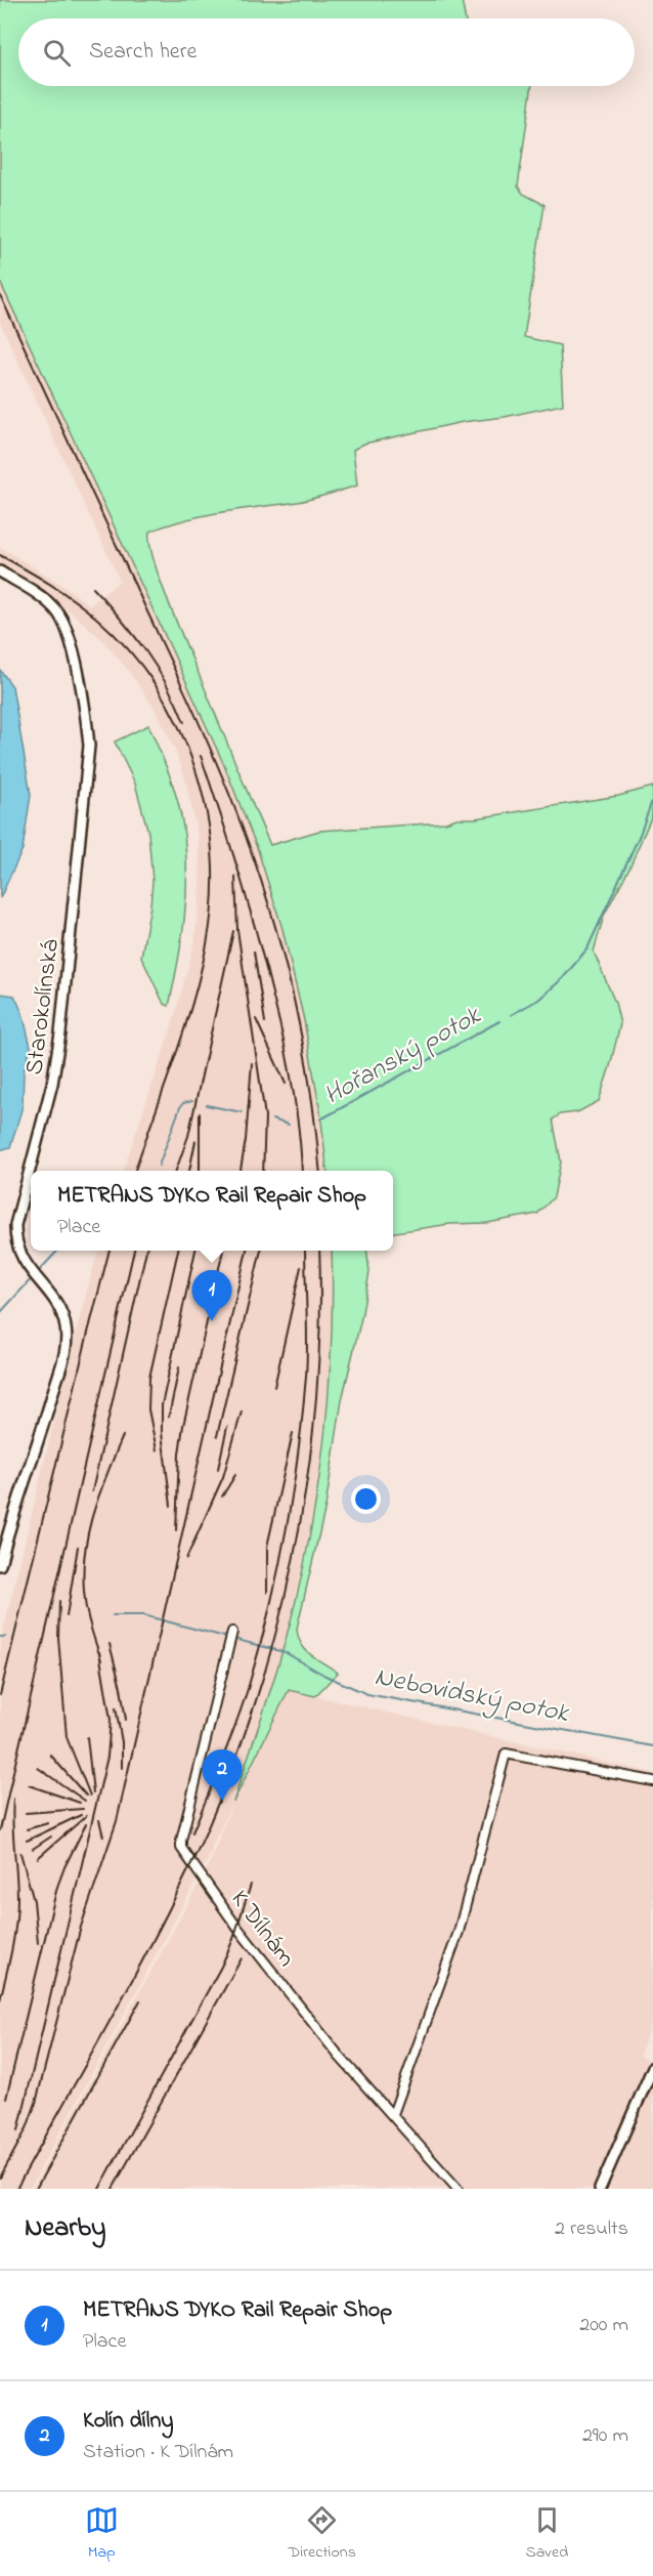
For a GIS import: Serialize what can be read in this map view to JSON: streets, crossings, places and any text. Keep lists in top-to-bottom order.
{
  "streets": {
    "street": ["Starokolínská", "K Dílnám"]
  },
  "water": ["Hořanský potok", "Nebovidský potok"],
  "page": {
    "search": "Search here",
    "popup": ["METRANS DYKO Rail Repair Shop", "Place"],
    "pins": ["1", "2"],
    "heading": ["Nearby", "2 results"],
    "list": [
      {
        "mark": "1",
        "name": "METRANS DYKO Rail Repair Shop",
        "note": "Place",
        "value": "200 m"
      },
      {
        "mark": "2",
        "name": "Kolín dílny",
        "note": "Station · K Dílnám",
        "value": "290 m"
      }
    ],
    "nav": ["Map", "Directions", "Saved"]
  }
}
